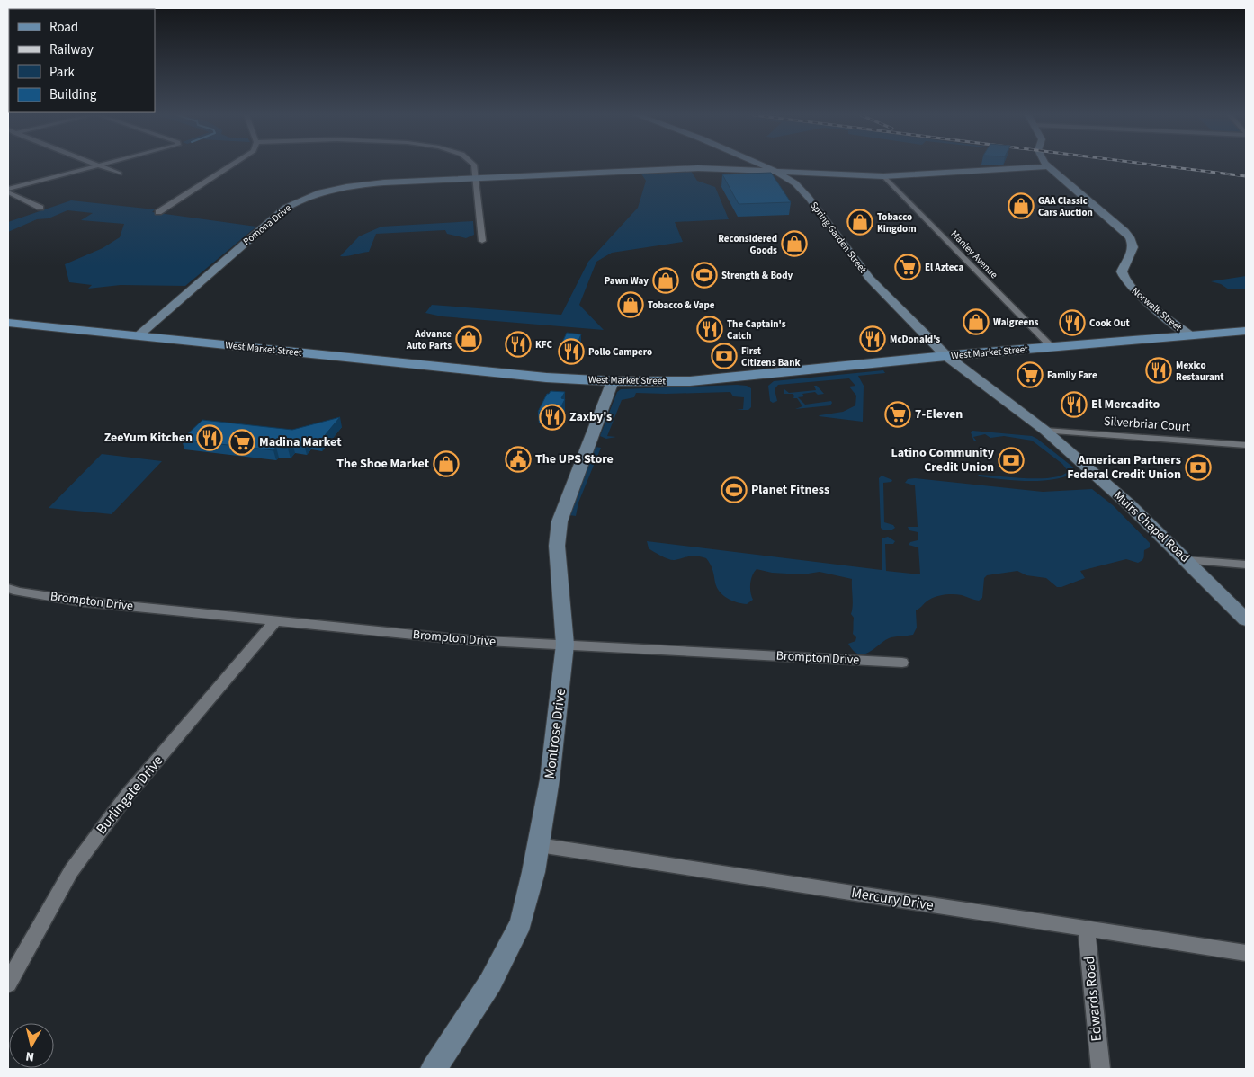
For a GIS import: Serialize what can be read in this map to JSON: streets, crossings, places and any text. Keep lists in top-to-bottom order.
{
  "streets": {
    "main road": ["West Market Street"],
    "street": [
      "Pomona Drive",
      "Spring Garden Street",
      "Manley Avenue",
      "Norwalk Street",
      "Silverbriar Court",
      "Muirs Chapel Road",
      "Brompton Drive",
      "Montrose Drive",
      "Burlingate Drive",
      "Mercury Drive",
      "Edwards Road"
    ]
  },
  "crossings": [
    ["Pomona Drive", "Spring Garden Street"],
    ["Pomona Drive", "Manley Avenue"],
    ["Pomona Drive", "Norwalk Street"],
    ["Pomona Drive", "West Market Street"],
    ["Spring Garden Street", "West Market Street"],
    ["Spring Garden Street", "Muirs Chapel Road"],
    ["Manley Avenue", "West Market Street"],
    ["Norwalk Street", "West Market Street"],
    ["West Market Street", "Muirs Chapel Road"],
    ["West Market Street", "Montrose Drive"],
    ["Silverbriar Court", "Muirs Chapel Road"],
    ["Brompton Drive", "Montrose Drive"],
    ["Brompton Drive", "Burlingate Drive"],
    ["Montrose Drive", "Mercury Drive"],
    ["Mercury Drive", "Edwards Road"]
  ],
  "places": {
    "shop": [
      "GAA Classic Cars Auction",
      "Tobacco Kingdom",
      "Reconsidered Goods",
      "Pawn Way",
      "Tobacco & Vape",
      "Walgreens",
      "Advance Auto Parts",
      "The Shoe Market"
    ],
    "supermarket": [
      "El Azteca",
      "Family Fare",
      "7-Eleven",
      "Madina Market"
    ],
    "sports": ["Strength & Body", "Planet Fitness"],
    "restaurant": [
      "Cook Out",
      "The Captain's Catch",
      "McDonald's",
      "KFC",
      "Pollo Campero",
      "Mexico Restaurant",
      "El Mercadito",
      "Zaxby's",
      "ZeeYum Kitchen"
    ],
    "bank": ["First Citizens Bank", "Latino Community Credit Union", "American Partners Federal Credit Union"],
    "public building": ["The UPS Store"]
  },
  "legend": [
    "Road",
    "Railway",
    "Park",
    "Building"
  ],
  "north": "bottom"
}
